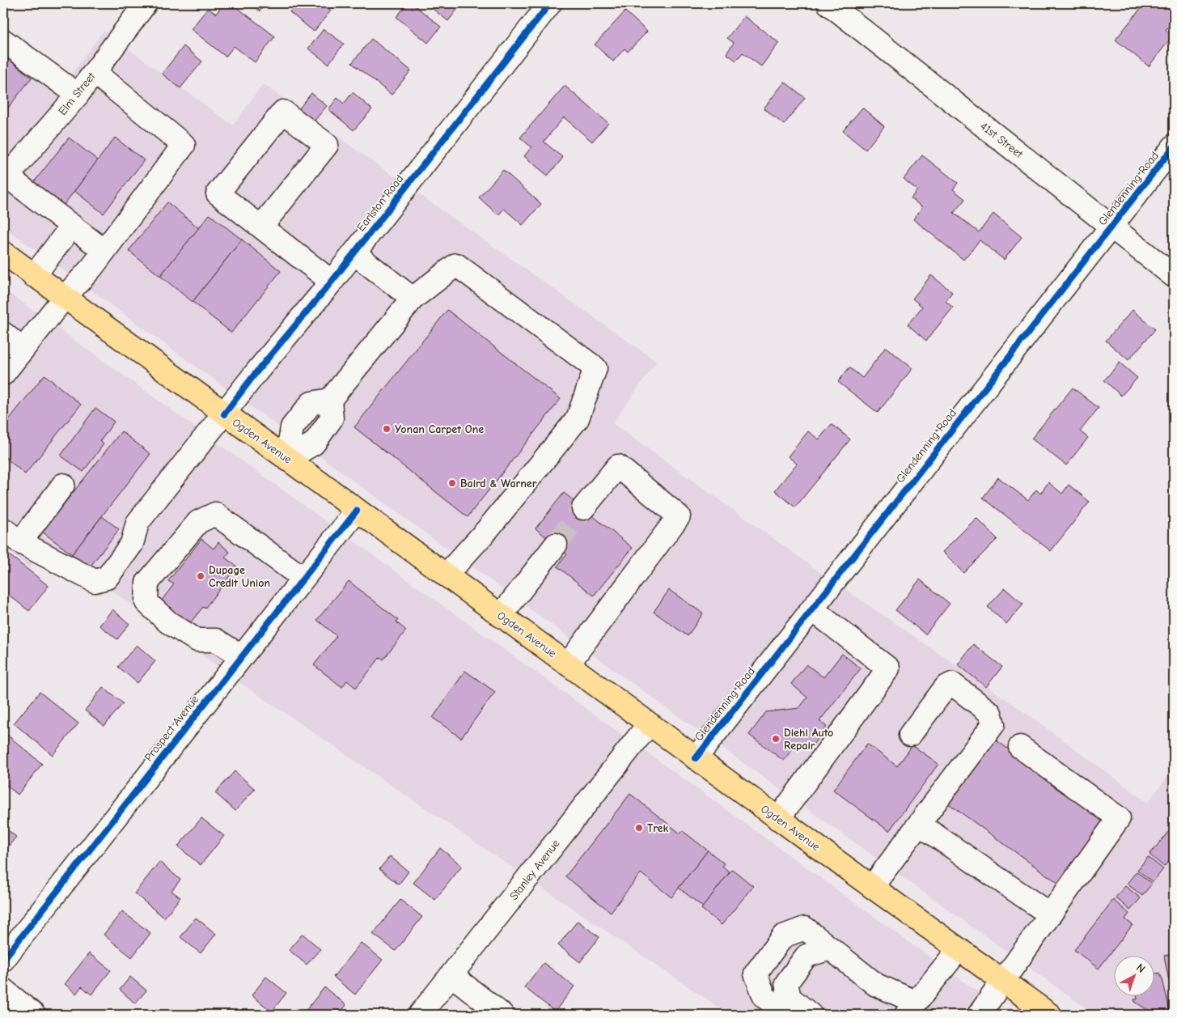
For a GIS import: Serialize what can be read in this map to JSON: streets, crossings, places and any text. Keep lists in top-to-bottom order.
{
  "streets": {
    "main road": ["Ogden Avenue"],
    "street": [
      "Elm Street",
      "41st Street",
      "Glendenning Road",
      "Earlston Road",
      "Prospect Avenue",
      "Stanley Avenue"
    ]
  },
  "crossings": [
    ["41st Street", "Glendenning Road"],
    ["Glendenning Road", "Ogden Avenue"],
    ["Earlston Road", "Ogden Avenue"],
    ["Ogden Avenue", "Prospect Avenue"],
    ["Ogden Avenue", "Stanley Avenue"]
  ],
  "places": [
    "Yonan Carpet One",
    "Baird & Warner",
    "Dupage Credit Union",
    "Diehl Auto Repair",
    "Trek"
  ],
  "north": "top right"
}
